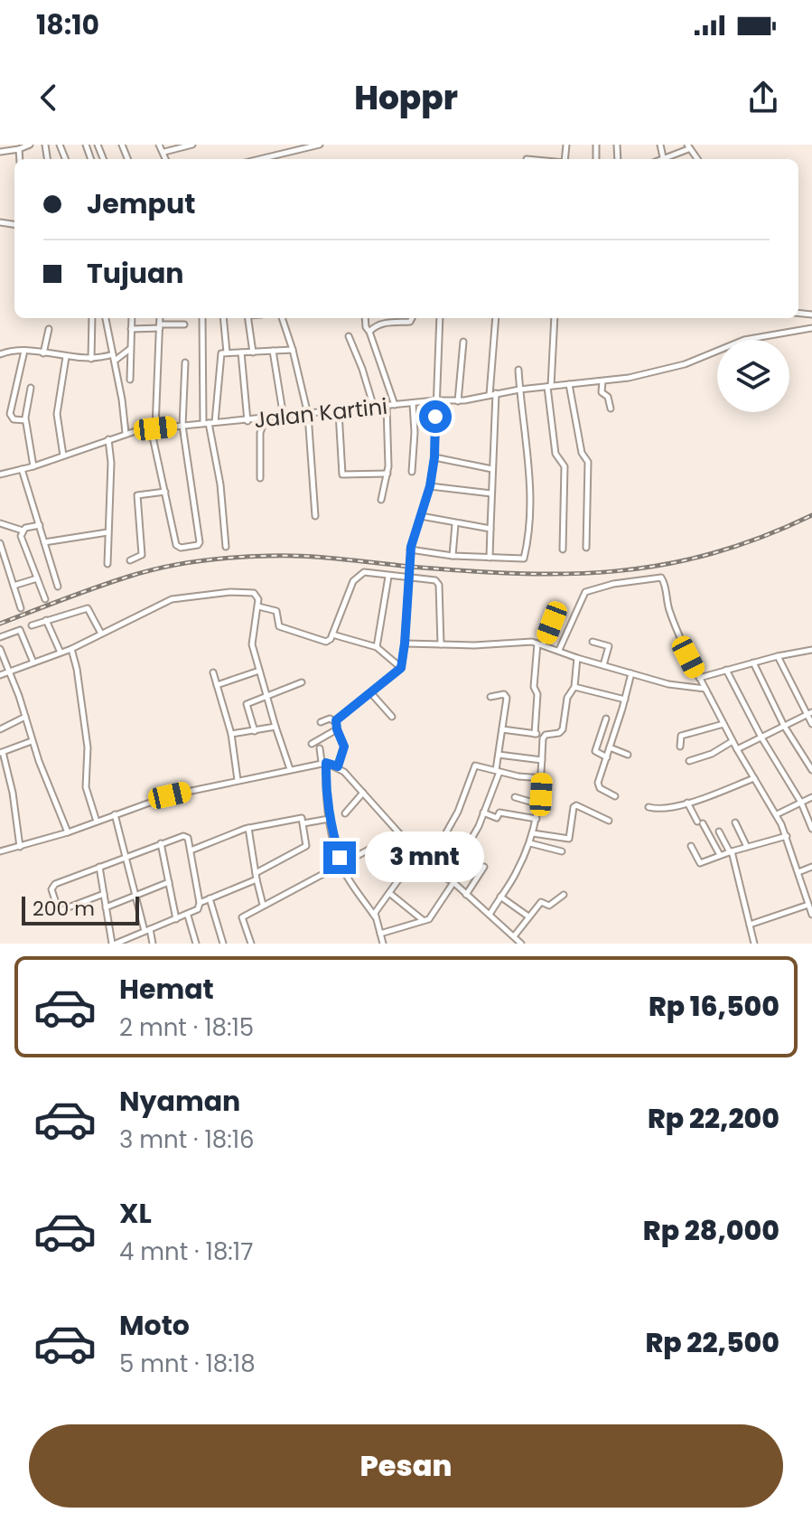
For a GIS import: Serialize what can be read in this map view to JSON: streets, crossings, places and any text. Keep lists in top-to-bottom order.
{
  "streets": {
    "street": ["Jalan Kartini"]
  },
  "scale_bar": "200 m",
  "page": {
    "status": "18:10",
    "header": "Hoppr",
    "banner": ["Jemput", "Tujuan"],
    "bubble": "3 mnt",
    "scale": "200 m",
    "list": [
      {
        "name": "Hemat",
        "note": "2 mnt · 18:15",
        "value": "Rp 16,500"
      },
      {
        "name": "Nyaman",
        "note": "3 mnt · 18:16",
        "value": "Rp 22,200"
      },
      {
        "name": "XL",
        "note": "4 mnt · 18:17",
        "value": "Rp 28,000"
      },
      {
        "name": "Moto",
        "note": "5 mnt · 18:18",
        "value": "Rp 22,500"
      }
    ],
    "buttons": "Pesan"
  }
}
